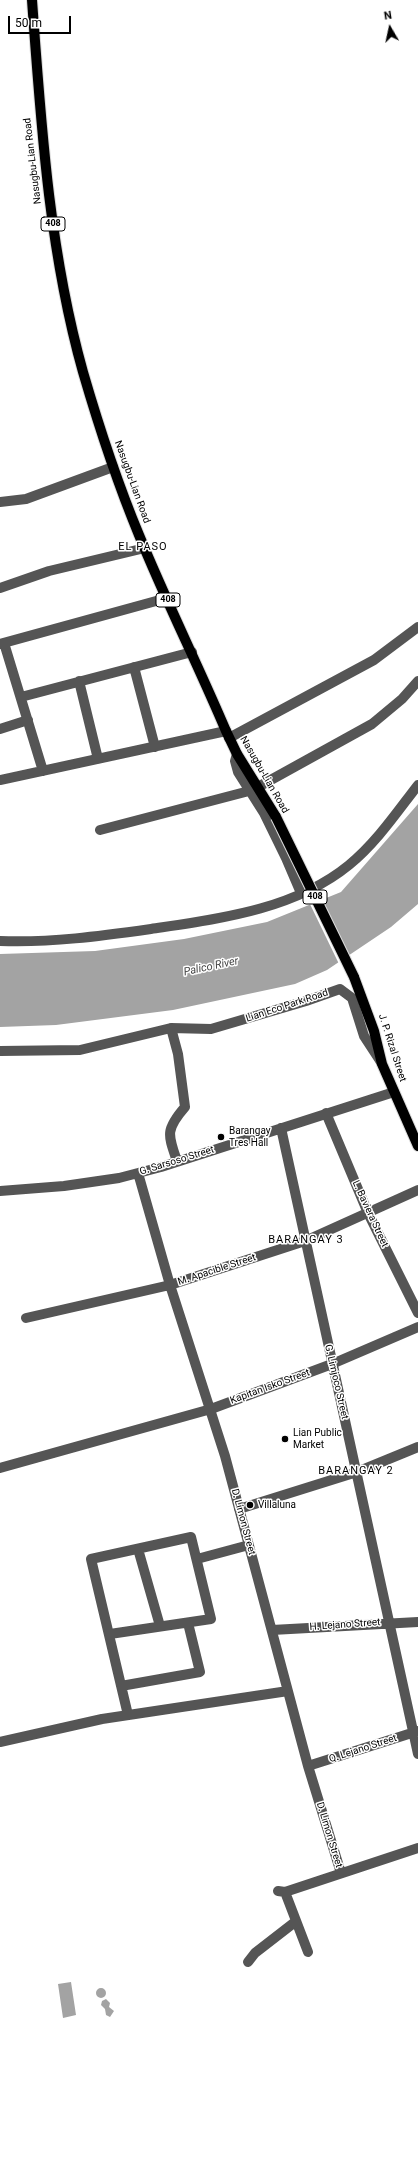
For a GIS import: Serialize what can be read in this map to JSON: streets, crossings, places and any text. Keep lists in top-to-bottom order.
{
  "streets": {
    "main road": ["Nasugbu-Lian Road", "408", "J. P. Rizal Street"],
    "street": [
      "Lian Eco Park Road",
      "G. Sarsoso Street",
      "L. Baviera Street",
      "M. Apacible Street",
      "G. Limjoco Street",
      "Kapitan Isko Street",
      "D. Limon Street",
      "H. Lejano Street",
      "Q. Lejano Street"
    ]
  },
  "crossings": [
    ["Nasugbu-Lian Road", "J. P. Rizal Street"],
    ["Lian Eco Park Road", "J. P. Rizal Street"],
    ["J. P. Rizal Street", "G. Sarsoso Street"],
    ["G. Sarsoso Street", "L. Baviera Street"],
    ["G. Sarsoso Street", "G. Limjoco Street"],
    ["G. Sarsoso Street", "D. Limon Street"],
    ["L. Baviera Street", "M. Apacible Street"],
    ["M. Apacible Street", "G. Limjoco Street"],
    ["M. Apacible Street", "D. Limon Street"],
    ["G. Limjoco Street", "Kapitan Isko Street"],
    ["G. Limjoco Street", "H. Lejano Street"],
    ["G. Limjoco Street", "Q. Lejano Street"],
    ["Kapitan Isko Street", "D. Limon Street"],
    ["D. Limon Street", "H. Lejano Street"],
    ["D. Limon Street", "Q. Lejano Street"]
  ],
  "districts": ["EL PASO", "BARANGAY 3", "BARANGAY 2"],
  "water": ["Palico River"],
  "places": ["Barangay Tres Hall", "Lian Public Market", "Villaluna"],
  "scale_bar": "50 m",
  "north": "top"
}
